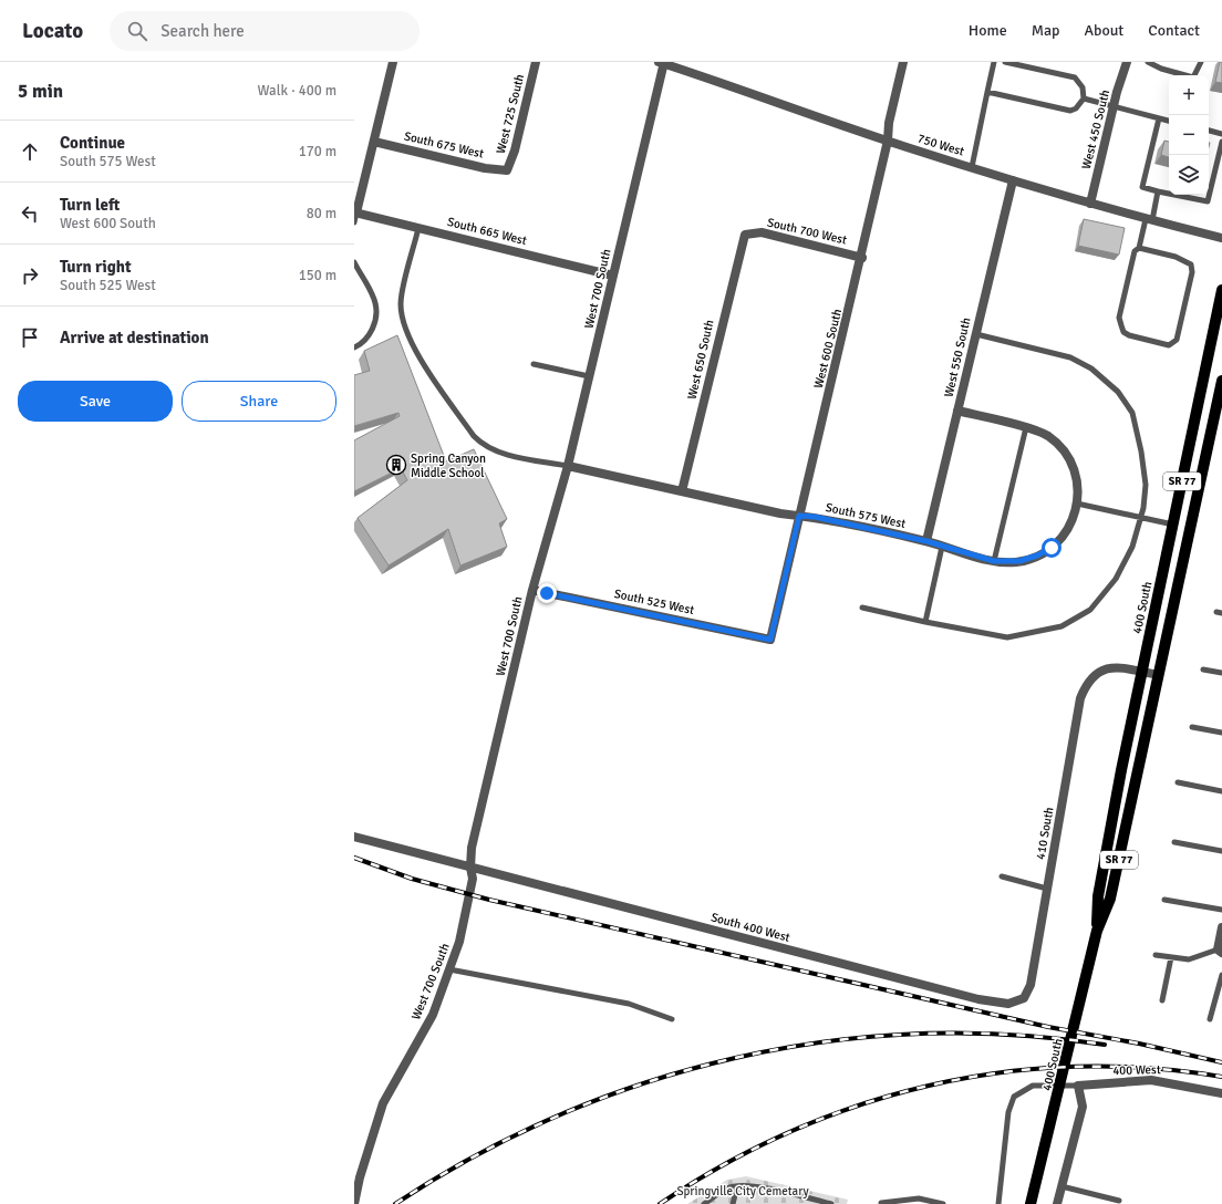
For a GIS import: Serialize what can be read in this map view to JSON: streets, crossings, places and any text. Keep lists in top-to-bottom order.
{
  "streets": {
    "main road": ["SR 77", "400 South"],
    "street": [
      "West 725 South",
      "West 450 South",
      "South 675 West",
      "750 West",
      "South 665 West",
      "South 700 West",
      "West 700 South",
      "West 600 South",
      "West 550 South",
      "West 650 South",
      "South 575 West",
      "South 525 West",
      "410 South",
      "South 400 West",
      "400 West"
    ]
  },
  "crossings": [
    ["West 725 South", "South 675 West"],
    ["West 450 South", "750 West"],
    ["750 West", "West 700 South"],
    ["750 West", "West 600 South"],
    ["750 West", "West 550 South"],
    ["South 665 West", "West 700 South"],
    ["South 700 West", "West 600 South"],
    ["South 700 West", "West 650 South"],
    ["West 700 South", "South 575 West"],
    ["West 700 South", "South 525 West"],
    ["West 700 South", "South 400 West"],
    ["West 600 South", "South 575 West"],
    ["West 600 South", "South 525 West"],
    ["West 550 South", "South 575 West"],
    ["West 650 South", "South 575 West"],
    ["400 South", "410 South"],
    ["410 South", "South 400 West"]
  ],
  "parks": ["Springville City Cemetary"],
  "places": {
    "building": ["Spring Canyon Middle School"]
  },
  "page": {
    "header": "Locato",
    "search": "Search here",
    "nav": [
      "Home",
      "Map",
      "About",
      "Contact"
    ],
    "heading": ["5 min", "Walk · 400 m"],
    "map_buttons": ["+", "−"],
    "list": [
      ["Continue", "South 575 West", "170 m"],
      ["Turn left", "West 600 South", "80 m"],
      ["Turn right", "South 525 West", "150 m"],
      "Arrive at destination"
    ],
    "buttons": ["Save", "Share"]
  }
}
